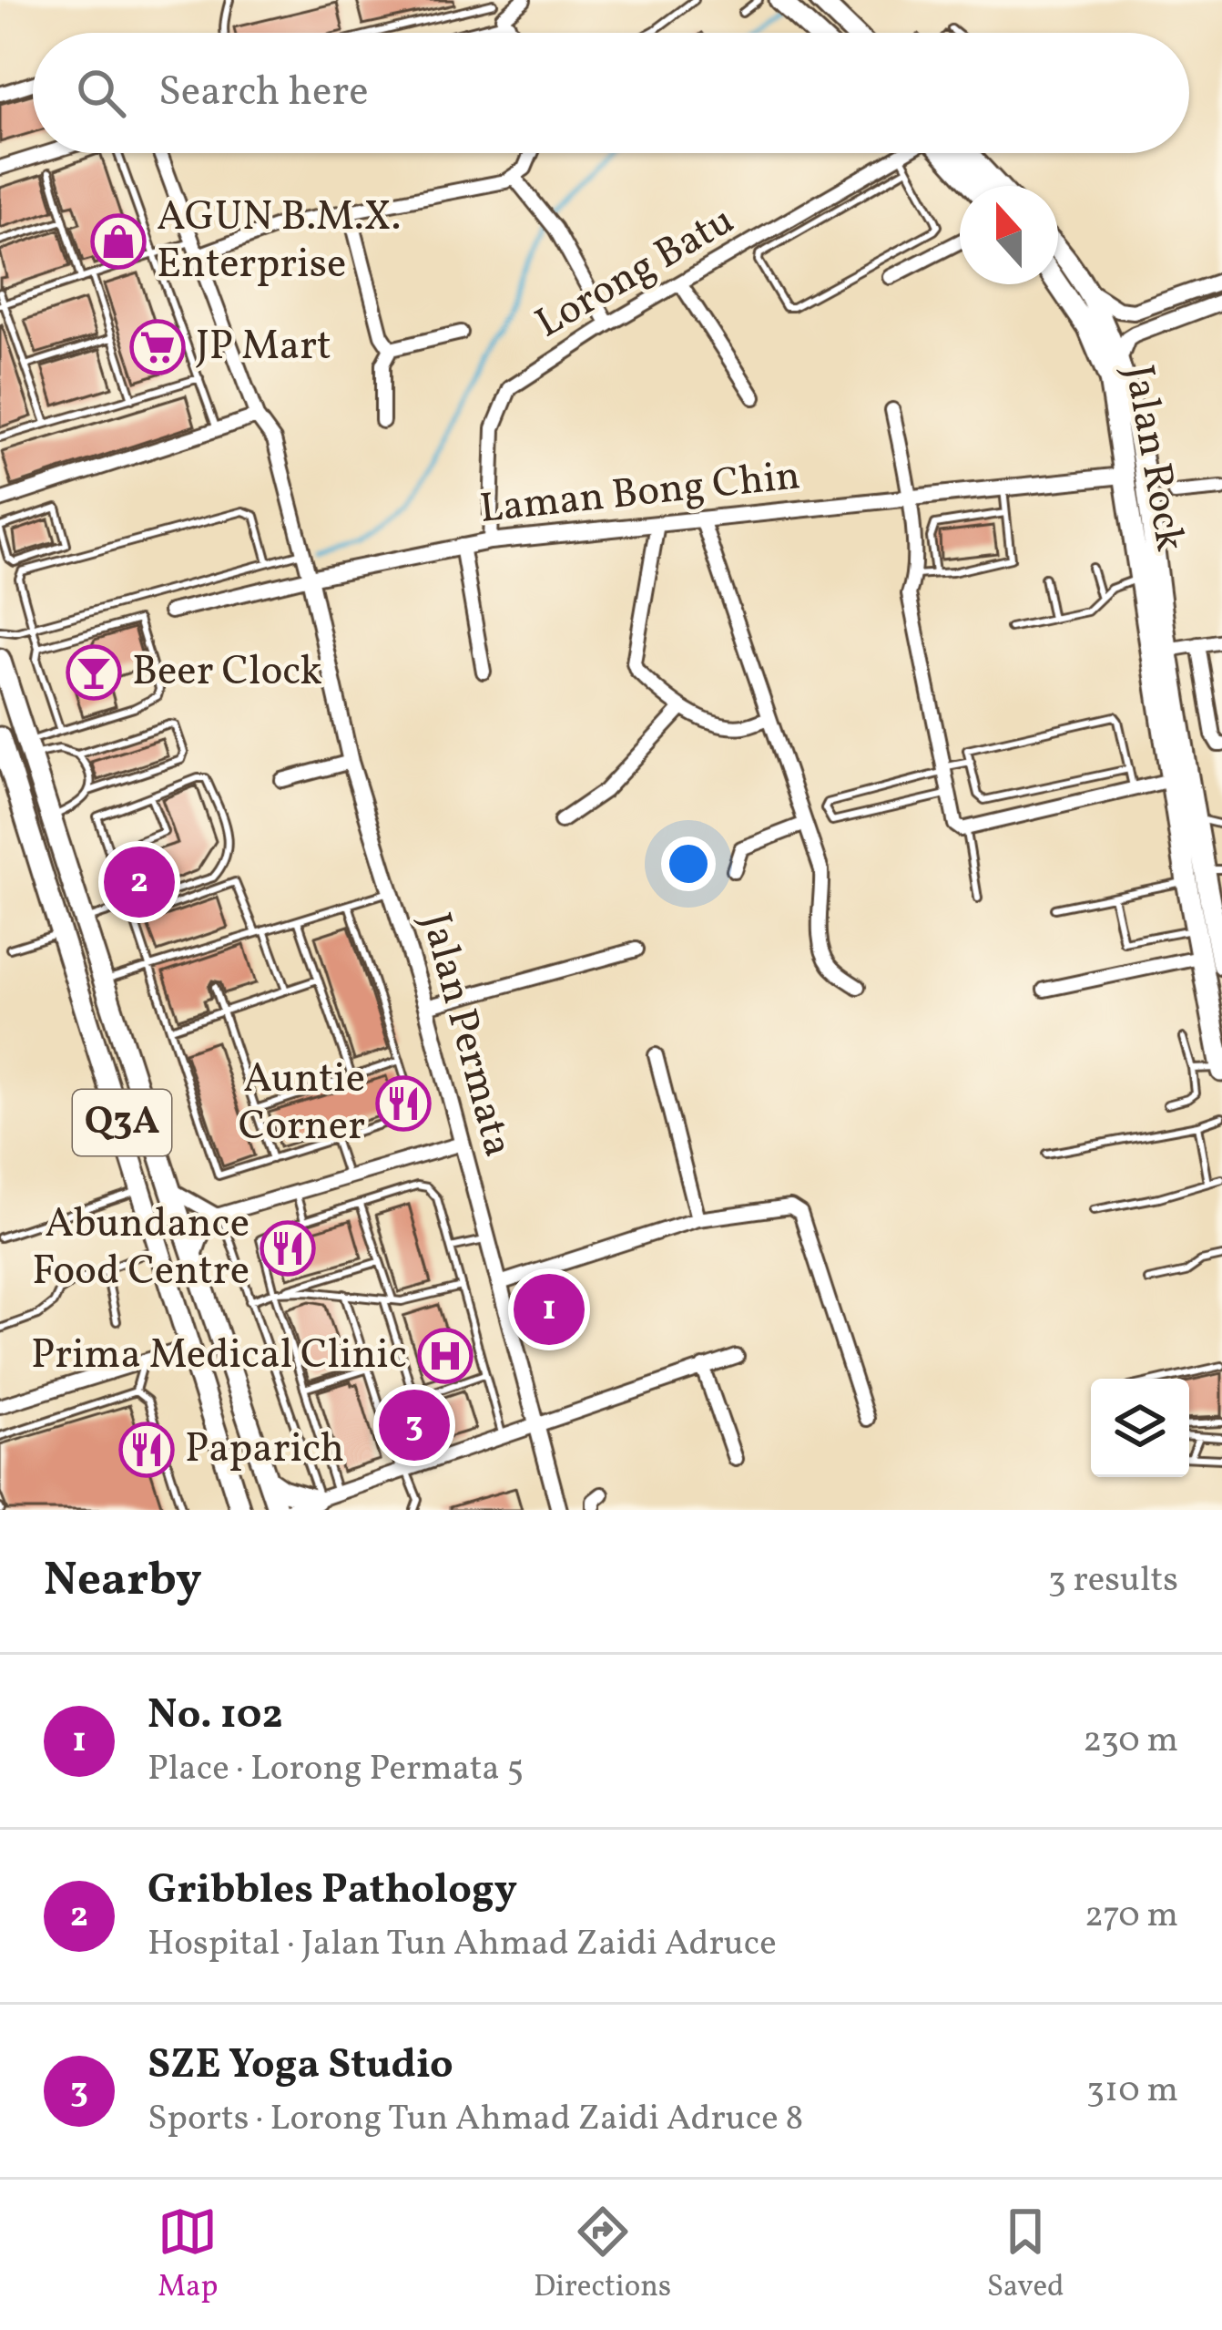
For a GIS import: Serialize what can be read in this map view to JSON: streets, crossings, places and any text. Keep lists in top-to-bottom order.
{
  "streets": {
    "main road": ["Jalan Rock", "Q3A"],
    "street": ["Lorong Batu", "Laman Bong Chin", "Jalan Permata"]
  },
  "crossings": [
    ["Lorong Batu", "Laman Bong Chin"],
    ["Jalan Rock", "Laman Bong Chin"],
    ["Laman Bong Chin", "Jalan Permata"]
  ],
  "places": {
    "shop": ["AGUN B.M.X. Enterprise"],
    "supermarket": ["JP Mart"],
    "bar": ["Beer Clock"],
    "restaurant": ["Auntie Corner", "Abundance Food Centre", "Paparich"],
    "hospital": ["Prima Medical Clinic"]
  },
  "north": "top",
  "page": {
    "search": "Search here",
    "pins": ["2", "1", "3"],
    "heading": ["Nearby", "3 results"],
    "list": [
      {
        "mark": "1",
        "name": "No. 102",
        "note": "Place · Lorong Permata 5",
        "value": "230 m"
      },
      {
        "mark": "2",
        "name": "Gribbles Pathology",
        "note": "Hospital · Jalan Tun Ahmad Zaidi Adruce",
        "value": "270 m"
      },
      {
        "mark": "3",
        "name": "SZE Yoga Studio",
        "note": "Sports · Lorong Tun Ahmad Zaidi Adruce 8",
        "value": "310 m"
      }
    ],
    "nav": ["Map", "Directions", "Saved"]
  }
}
